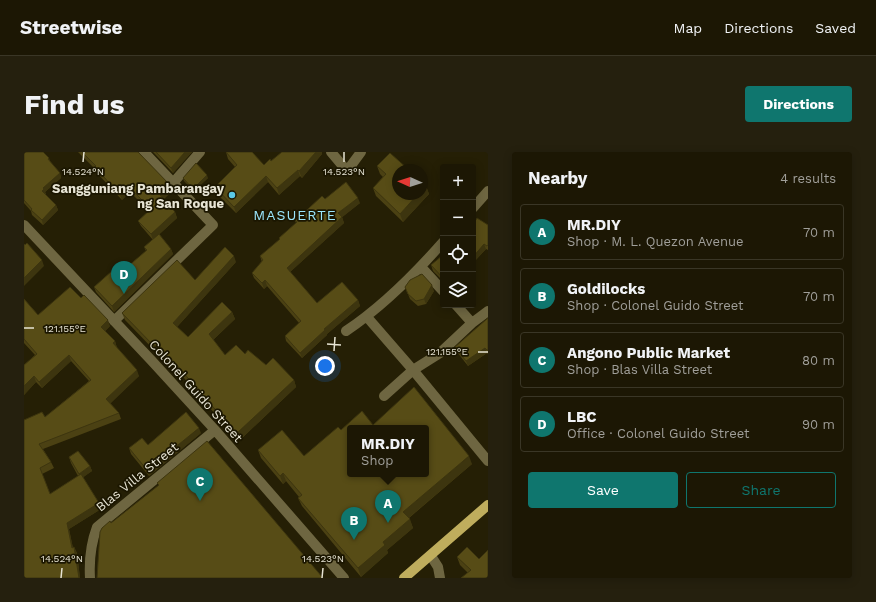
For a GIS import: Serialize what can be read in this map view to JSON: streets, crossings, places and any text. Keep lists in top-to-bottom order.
{
  "streets": {
    "street": ["Colonel Guido Street", "Blas Villa Street"]
  },
  "crossings": [
    ["Colonel Guido Street", "Blas Villa Street"]
  ],
  "districts": ["MASUERTE"],
  "places": ["Sangguniang Pambarangay ng San Roque"],
  "north": "left",
  "page": {
    "header": "Streetwise",
    "nav": ["Map", "Directions", "Saved"],
    "buttons": [
      "Directions",
      ["Save", "Share"]
    ],
    "title": "Find us",
    "heading": ["Nearby", "4 results"],
    "map_buttons": ["+", "−"],
    "list": [
      {
        "mark": "A",
        "name": "MR.DIY",
        "note": "Shop · M. L. Quezon Avenue",
        "value": "70 m"
      },
      {
        "mark": "B",
        "name": "Goldilocks",
        "note": "Shop · Colonel Guido Street",
        "value": "70 m"
      },
      {
        "mark": "C",
        "name": "Angono Public Market",
        "note": "Shop · Blas Villa Street",
        "value": "80 m"
      },
      {
        "mark": "D",
        "name": "LBC",
        "note": "Office · Colonel Guido Street",
        "value": "90 m"
      }
    ],
    "pins": [
      "D",
      "C",
      "A",
      "B"
    ],
    "popup": ["MR.DIY", "Shop"]
  },
  "coordinates": ["14.524°N", "14.523°N", "121.155°E"]
}
